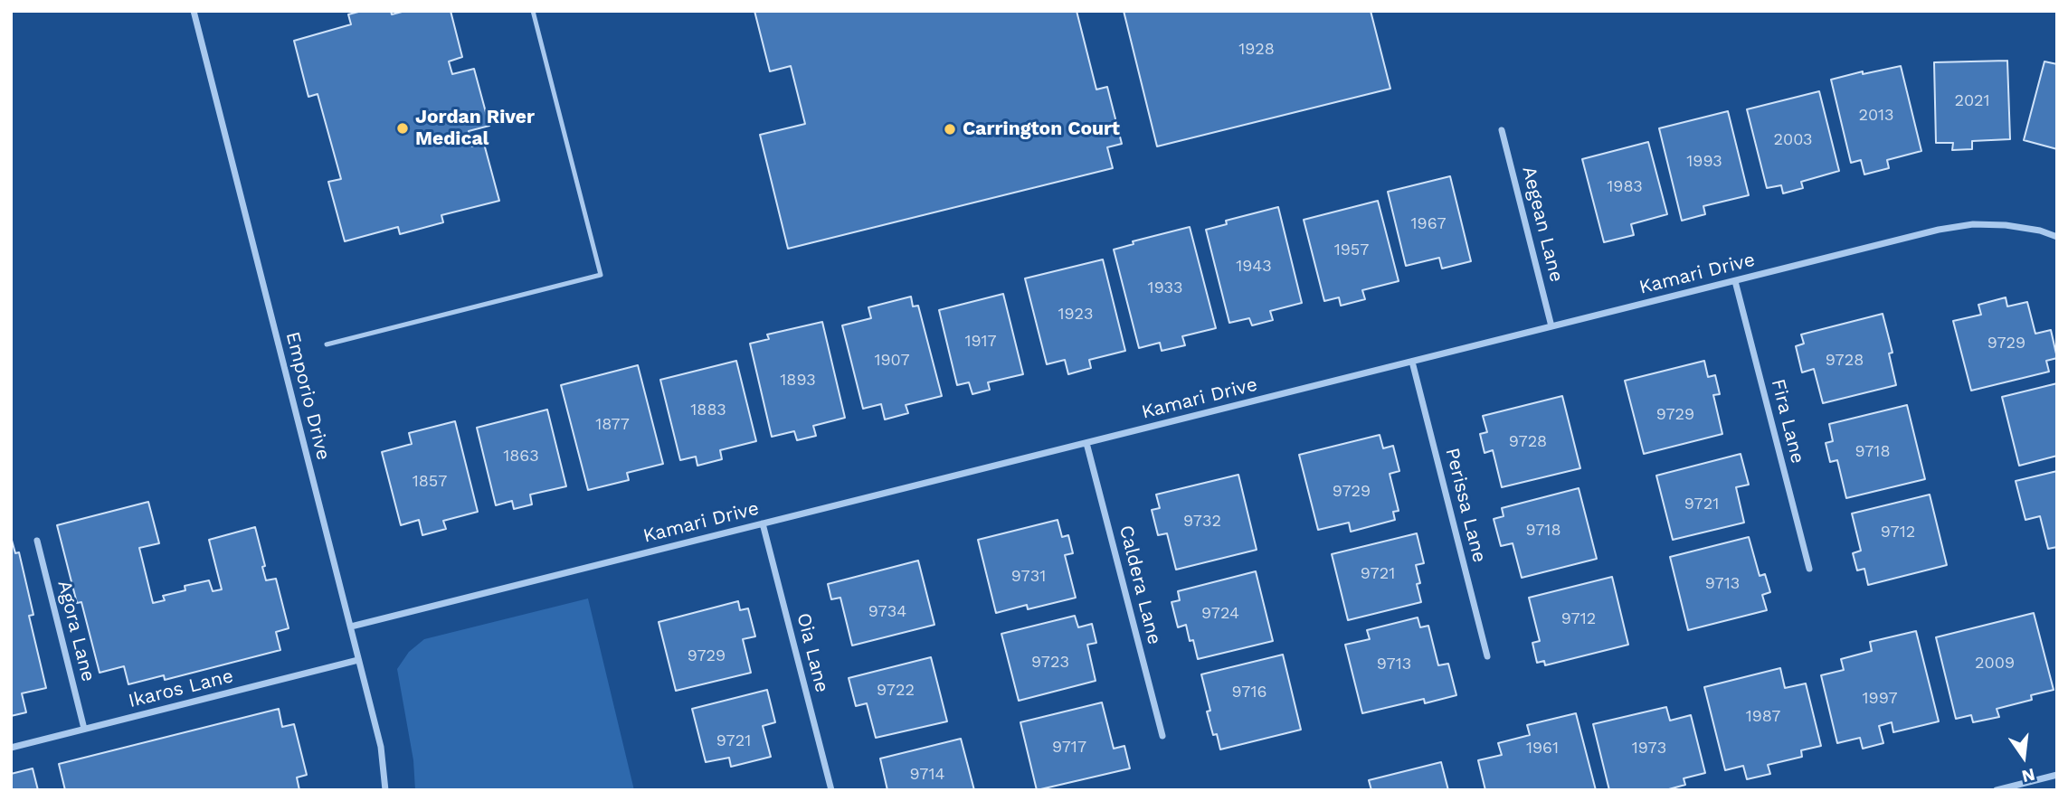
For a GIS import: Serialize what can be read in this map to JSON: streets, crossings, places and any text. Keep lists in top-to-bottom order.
{
  "streets": {
    "street": [
      "Aegean Lane",
      "Kamari Drive",
      "Emporio Drive",
      "Fira Lane",
      "Perissa Lane",
      "Caldera Lane",
      "Agora Lane",
      "Oia Lane",
      "Ikaros Lane"
    ]
  },
  "crossings": [
    ["Aegean Lane", "Kamari Drive"],
    ["Kamari Drive", "Emporio Drive"],
    ["Kamari Drive", "Fira Lane"],
    ["Kamari Drive", "Perissa Lane"],
    ["Kamari Drive", "Caldera Lane"],
    ["Kamari Drive", "Oia Lane"],
    ["Emporio Drive", "Ikaros Lane"],
    ["Agora Lane", "Ikaros Lane"]
  ],
  "places": ["Jordan River Medical", "Carrington Court"],
  "house_numbers": [
    "1928",
    "2021",
    "2013",
    "2003",
    "1993",
    "1983",
    "1967",
    "1957",
    "1943",
    "1933",
    "1923",
    "1917",
    "9729",
    "1907",
    "9728",
    "1893",
    "1883",
    "9729",
    "1877",
    "9728",
    "9718",
    "1863",
    "1857",
    "9729",
    "9721",
    "9732",
    "9718",
    "9712",
    "9721",
    "9731",
    "9713",
    "9734",
    "9724",
    "9712",
    "9729",
    "9723",
    "2009",
    "9713",
    "9722",
    "9716",
    "1997",
    "1987",
    "9721",
    "9717",
    "1961",
    "1973",
    "9714"
  ],
  "north": "bottom"
}
